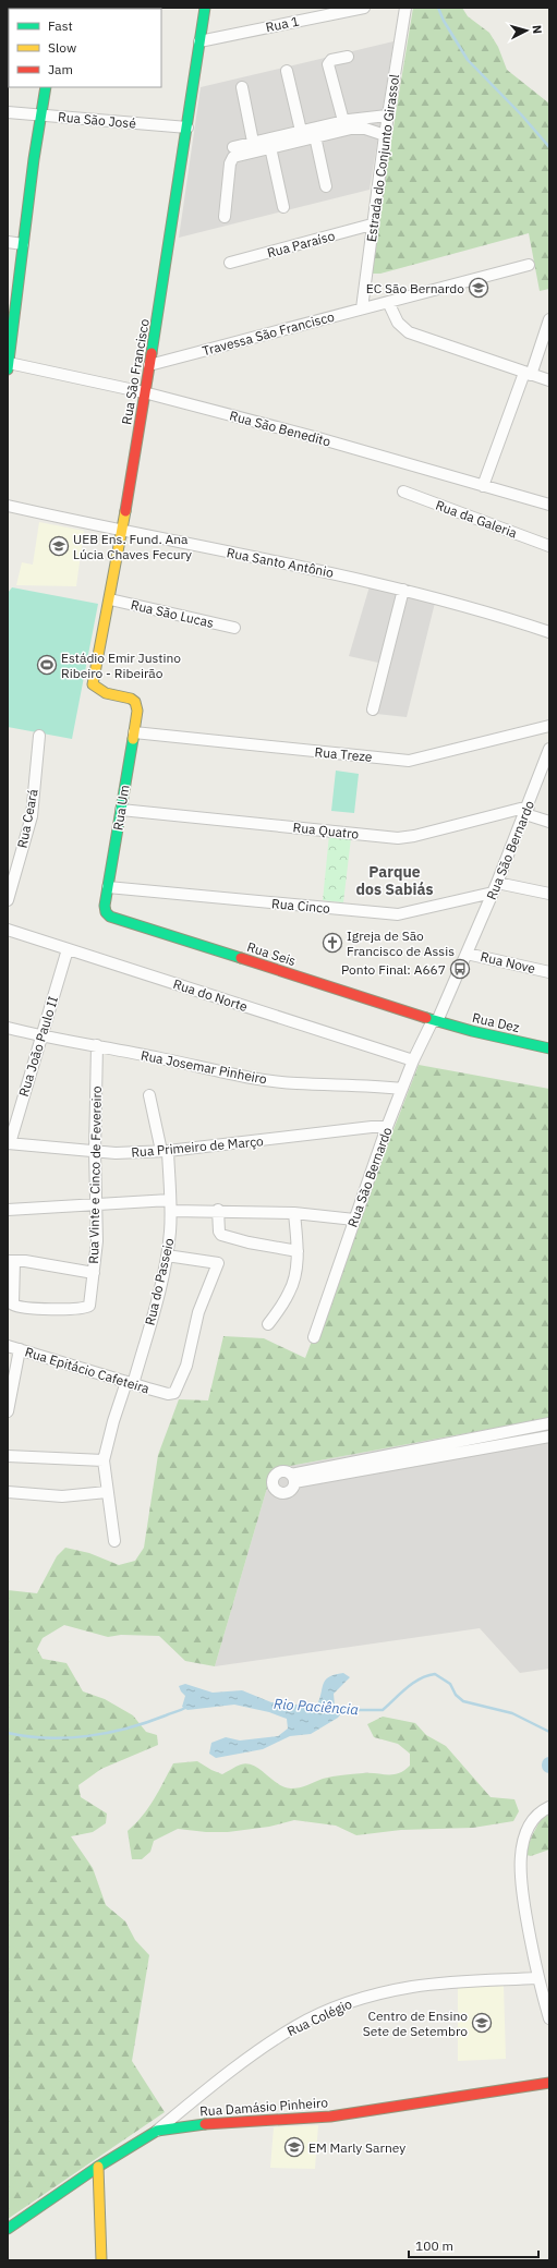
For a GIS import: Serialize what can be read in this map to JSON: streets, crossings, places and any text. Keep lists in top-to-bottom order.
{
  "streets": {
    "street": [
      "Rua 1",
      "Rua São José",
      "Estrada do Conjunto Girassol",
      "Rua Paraíso",
      "Travessa São Francisco",
      "Rua São Francisco",
      "Rua São Benedito",
      "Rua da Galeria",
      "Rua Santo Antônio",
      "Rua São Lucas",
      "Rua Treze",
      "Rua Um",
      "Rua Ceará",
      "Rua Quatro",
      "Rua São Bernardo",
      "Rua Cinco",
      "Rua Seis",
      "Rua Nove",
      "Rua do Norte",
      "Rua Dez",
      "Rua João Paulo II",
      "Rua Josemar Pinheiro",
      "Rua Primeiro de Março",
      "Rua Vinte e Cinco de Fevereiro",
      "Rua do Passeio",
      "Rua Epitácio Cafeteira",
      "Rua Colégio",
      "Rua Damásio Pinheiro"
    ]
  },
  "crossings": [
    ["Rua 1", "Rua São Francisco"],
    ["Rua São José", "Rua São Francisco"],
    ["Estrada do Conjunto Girassol", "Rua Paraíso"],
    ["Estrada do Conjunto Girassol", "Travessa São Francisco"],
    ["Travessa São Francisco", "Rua São Francisco"],
    ["Rua São Francisco", "Rua São Benedito"],
    ["Rua São Francisco", "Rua Santo Antônio"],
    ["Rua São Francisco", "Rua São Lucas"],
    ["Rua São Francisco", "Rua Um"],
    ["Rua Treze", "Rua Um"],
    ["Rua Um", "Rua Quatro"],
    ["Rua Um", "Rua Cinco"],
    ["Rua Um", "Rua Seis"],
    ["Rua Quatro", "Rua São Bernardo"],
    ["Rua São Bernardo", "Rua Cinco"],
    ["Rua São Bernardo", "Rua Seis"],
    ["Rua São Bernardo", "Rua Nove"],
    ["Rua São Bernardo", "Rua do Norte"],
    ["Rua São Bernardo", "Rua Dez"],
    ["Rua São Bernardo", "Rua Josemar Pinheiro"],
    ["Rua São Bernardo", "Rua Primeiro de Março"],
    ["Rua Seis", "Rua Dez"],
    ["Rua do Norte", "Rua João Paulo II"],
    ["Rua João Paulo II", "Rua Josemar Pinheiro"],
    ["Rua João Paulo II", "Rua Primeiro de Março"],
    ["Rua Josemar Pinheiro", "Rua Vinte e Cinco de Fevereiro"],
    ["Rua Primeiro de Março", "Rua Vinte e Cinco de Fevereiro"],
    ["Rua Primeiro de Março", "Rua do Passeio"],
    ["Rua do Passeio", "Rua Epitácio Cafeteira"],
    ["Rua Colégio", "Rua Damásio Pinheiro"]
  ],
  "districts": ["Parque dos Sabiás"],
  "water": ["Rio Paciência"],
  "places": {
    "school or university": [
      "EC São Bernardo",
      "UEB Ens. Fund. Ana Lúcia Chaves Fecury",
      "Centro de Ensino Sete de Setembro",
      "EM Marly Sarney"
    ],
    "sports": ["Estádio Emir Justino Ribeiro - Ribeirão"],
    "church": ["Igreja de São Francisco de Assis"],
    "bus stop": ["Ponto Final: A667"]
  },
  "legend": ["Fast", "Slow", "Jam"],
  "scale_bar": "100 m",
  "north": "right"
}
